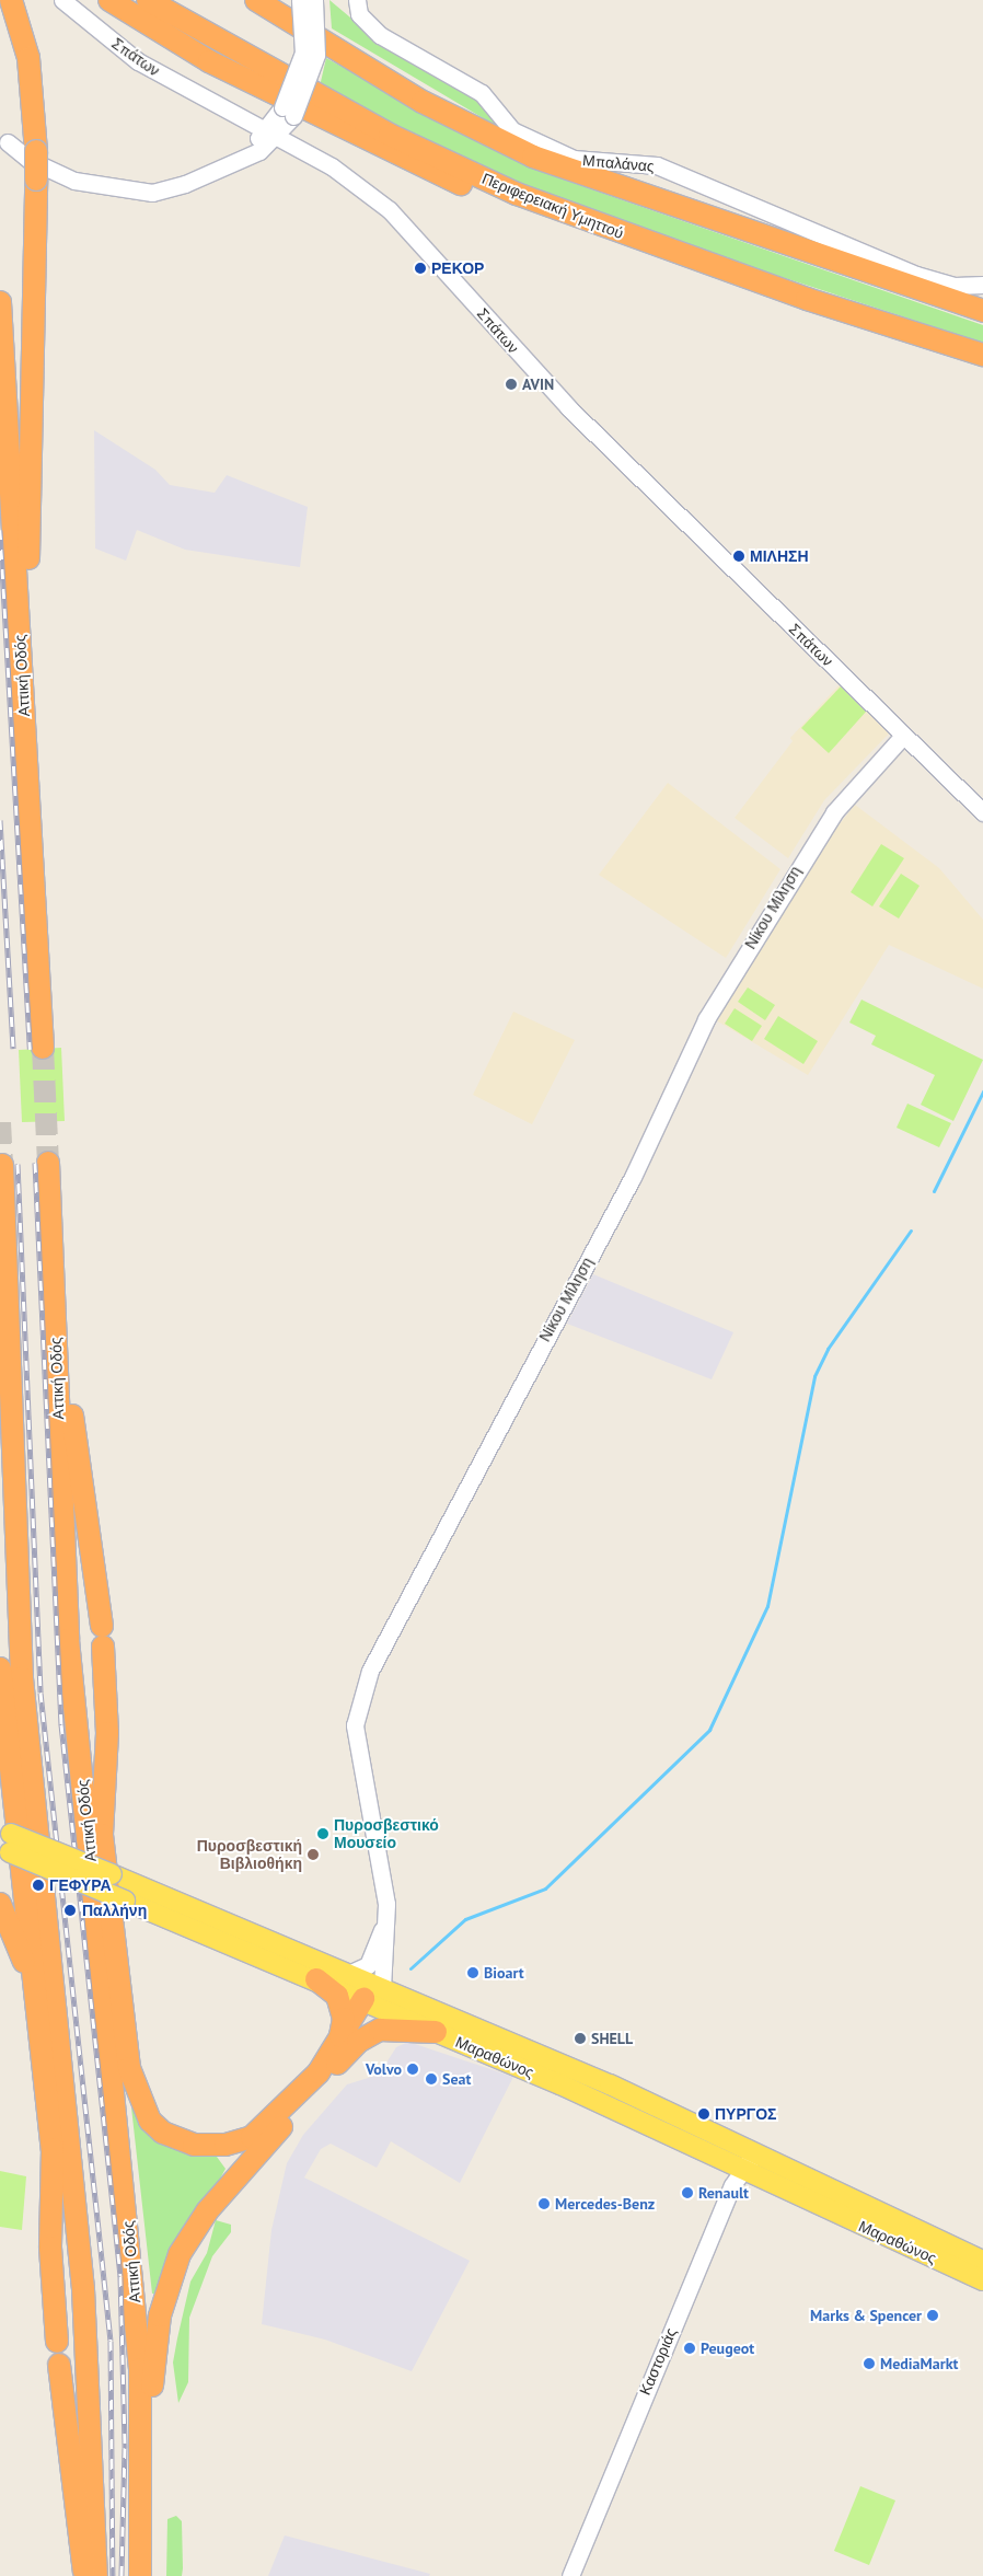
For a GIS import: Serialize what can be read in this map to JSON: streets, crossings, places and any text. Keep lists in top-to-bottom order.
{
  "streets": {
    "highway": ["Περιφερειακή Υμηττού", "Αττική Οδός"],
    "main road": ["Μαραθώνος"],
    "street": [
      "Σπάτων",
      "Μπαλάνας",
      "Νίκου Μίληση",
      "Καστοριάς"
    ]
  },
  "crossings": [
    ["Σπάτων", "Νίκου Μίληση"],
    ["Νίκου Μίληση", "Μαραθώνος"],
    ["Μαραθώνος", "Καστοριάς"]
  ],
  "places": [
    "ΡΕΚΟΡ",
    "AVIN",
    "ΜΙΛΗΣΗ",
    "Πυροσβεστικό Μουσείο",
    "Πυροσβεστική Βιβλιοθήκη",
    "ΓΕΦΥΡΑ",
    "Παλλήνη",
    "Bioart",
    "SHELL",
    "Volvo",
    "Seat",
    "ΠΥΡΓΟΣ",
    "Renault",
    "Mercedes-Benz",
    "Marks & Spencer",
    "Peugeot",
    "MediaMarkt"
  ]
}
